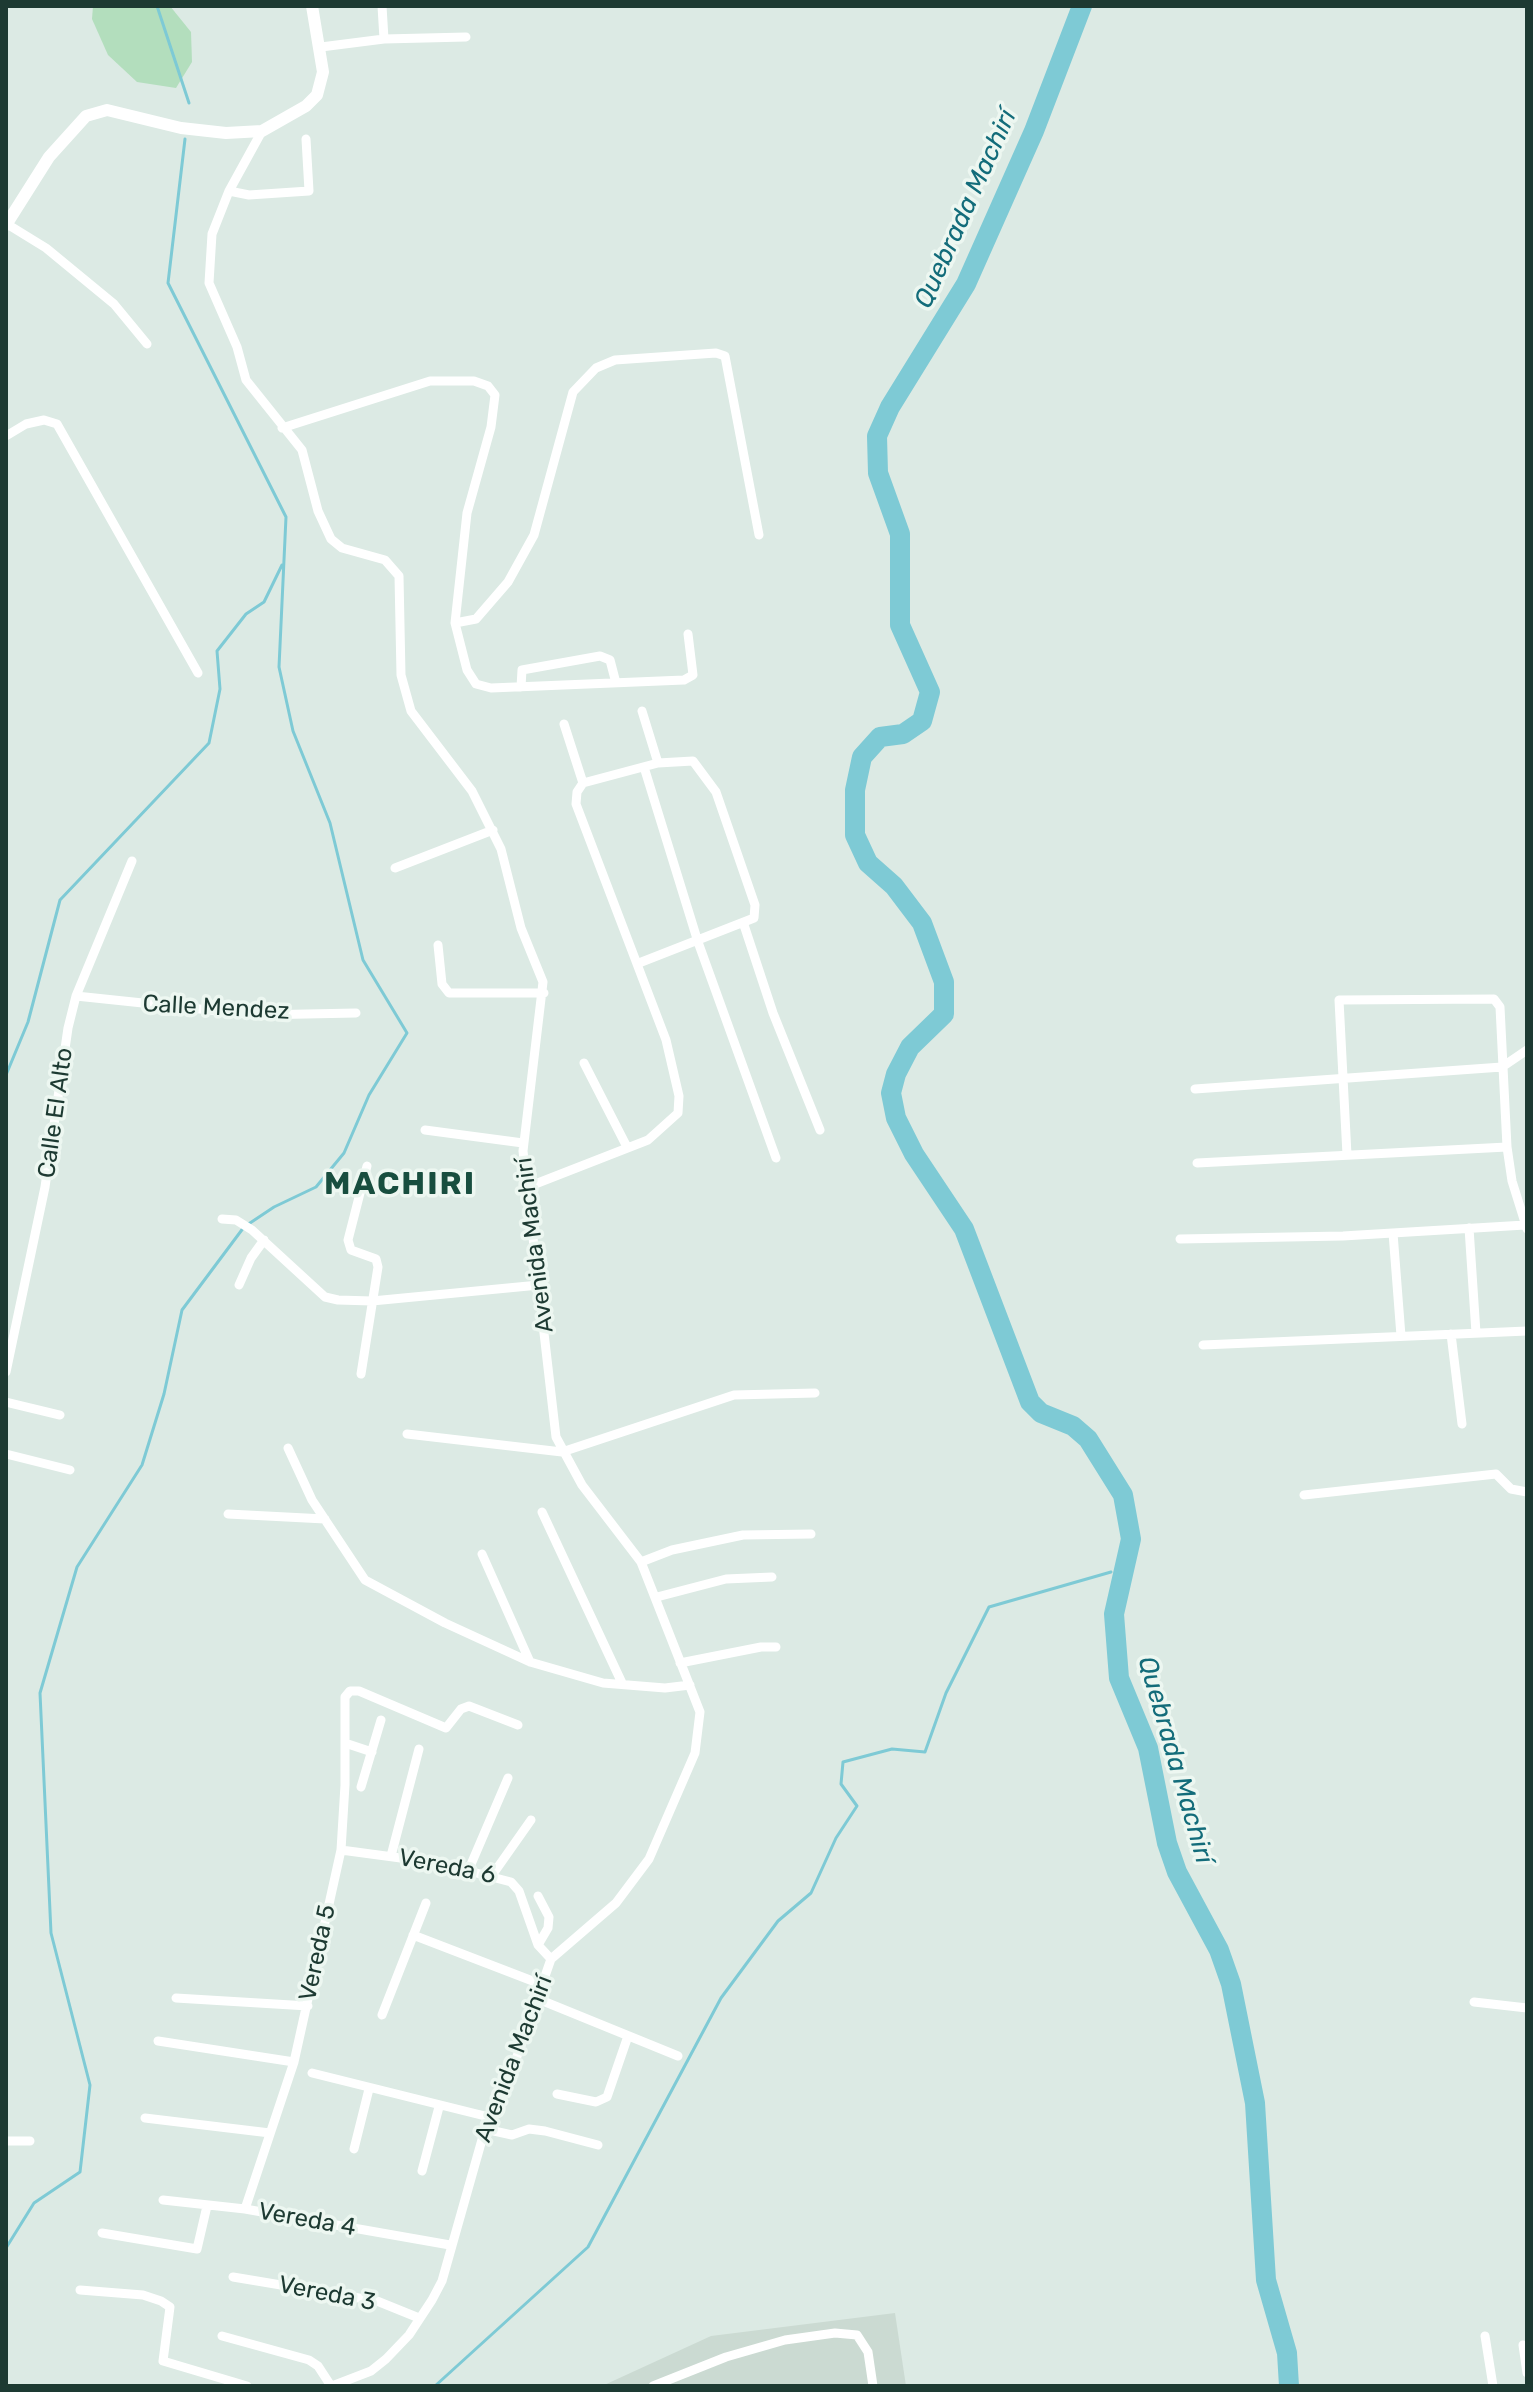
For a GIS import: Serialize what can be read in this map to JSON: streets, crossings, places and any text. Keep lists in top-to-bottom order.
{
  "streets": {
    "street": [
      "Calle Mendez",
      "Calle El Alto",
      "Avenida Machirí",
      "Vereda 6",
      "Vereda 5",
      "Vereda 4",
      "Vereda 3"
    ]
  },
  "crossings": [
    ["Calle Mendez", "Calle El Alto"],
    ["Avenida Machirí", "Vereda 6"],
    ["Avenida Machirí", "Vereda 4"],
    ["Avenida Machirí", "Vereda 3"],
    ["Vereda 6", "Vereda 5"],
    ["Vereda 5", "Vereda 4"]
  ],
  "districts": ["MACHIRI"],
  "water": ["Quebrada Machirí"]
}
